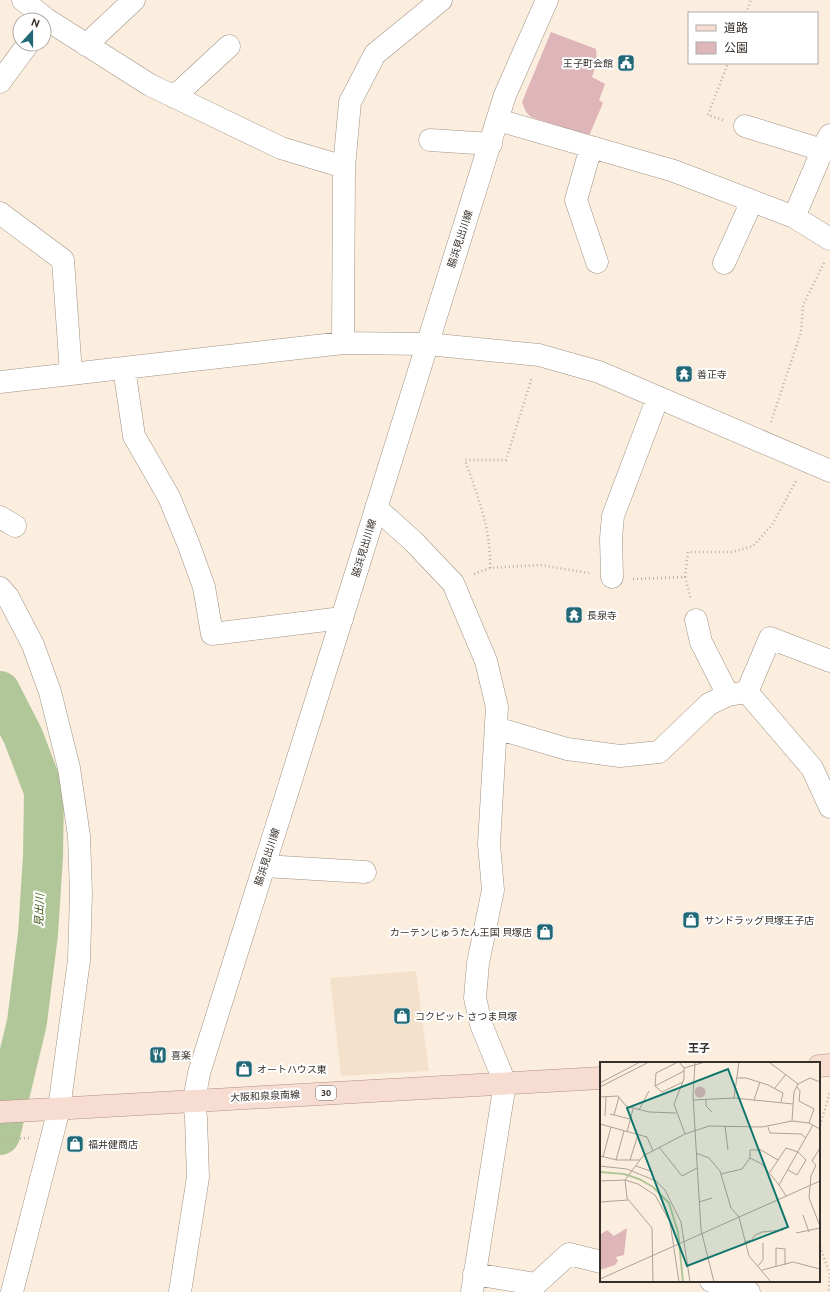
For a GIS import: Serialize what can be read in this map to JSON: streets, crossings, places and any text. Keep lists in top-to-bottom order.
{
  "streets": {
    "main road": ["30", "大阪和泉泉南線"],
    "street": ["脇浜見出川線"]
  },
  "crossings": [
    ["脇浜見出川線", "大阪和泉泉南線"]
  ],
  "districts": ["王子"],
  "water": ["見出川"],
  "places": {
    "public building": ["王子町会館"],
    "temple": ["善正寺", "長泉寺"],
    "shop": [
      "サンドラッグ貝塚王子店",
      "カーテンじゅうたん王国 貝塚店",
      "コクピット さつま貝塚",
      "オートハウス東",
      "福井健商店"
    ],
    "restaurant": ["喜楽"]
  },
  "legend": ["道路", "公園"],
  "north": "top"
}
